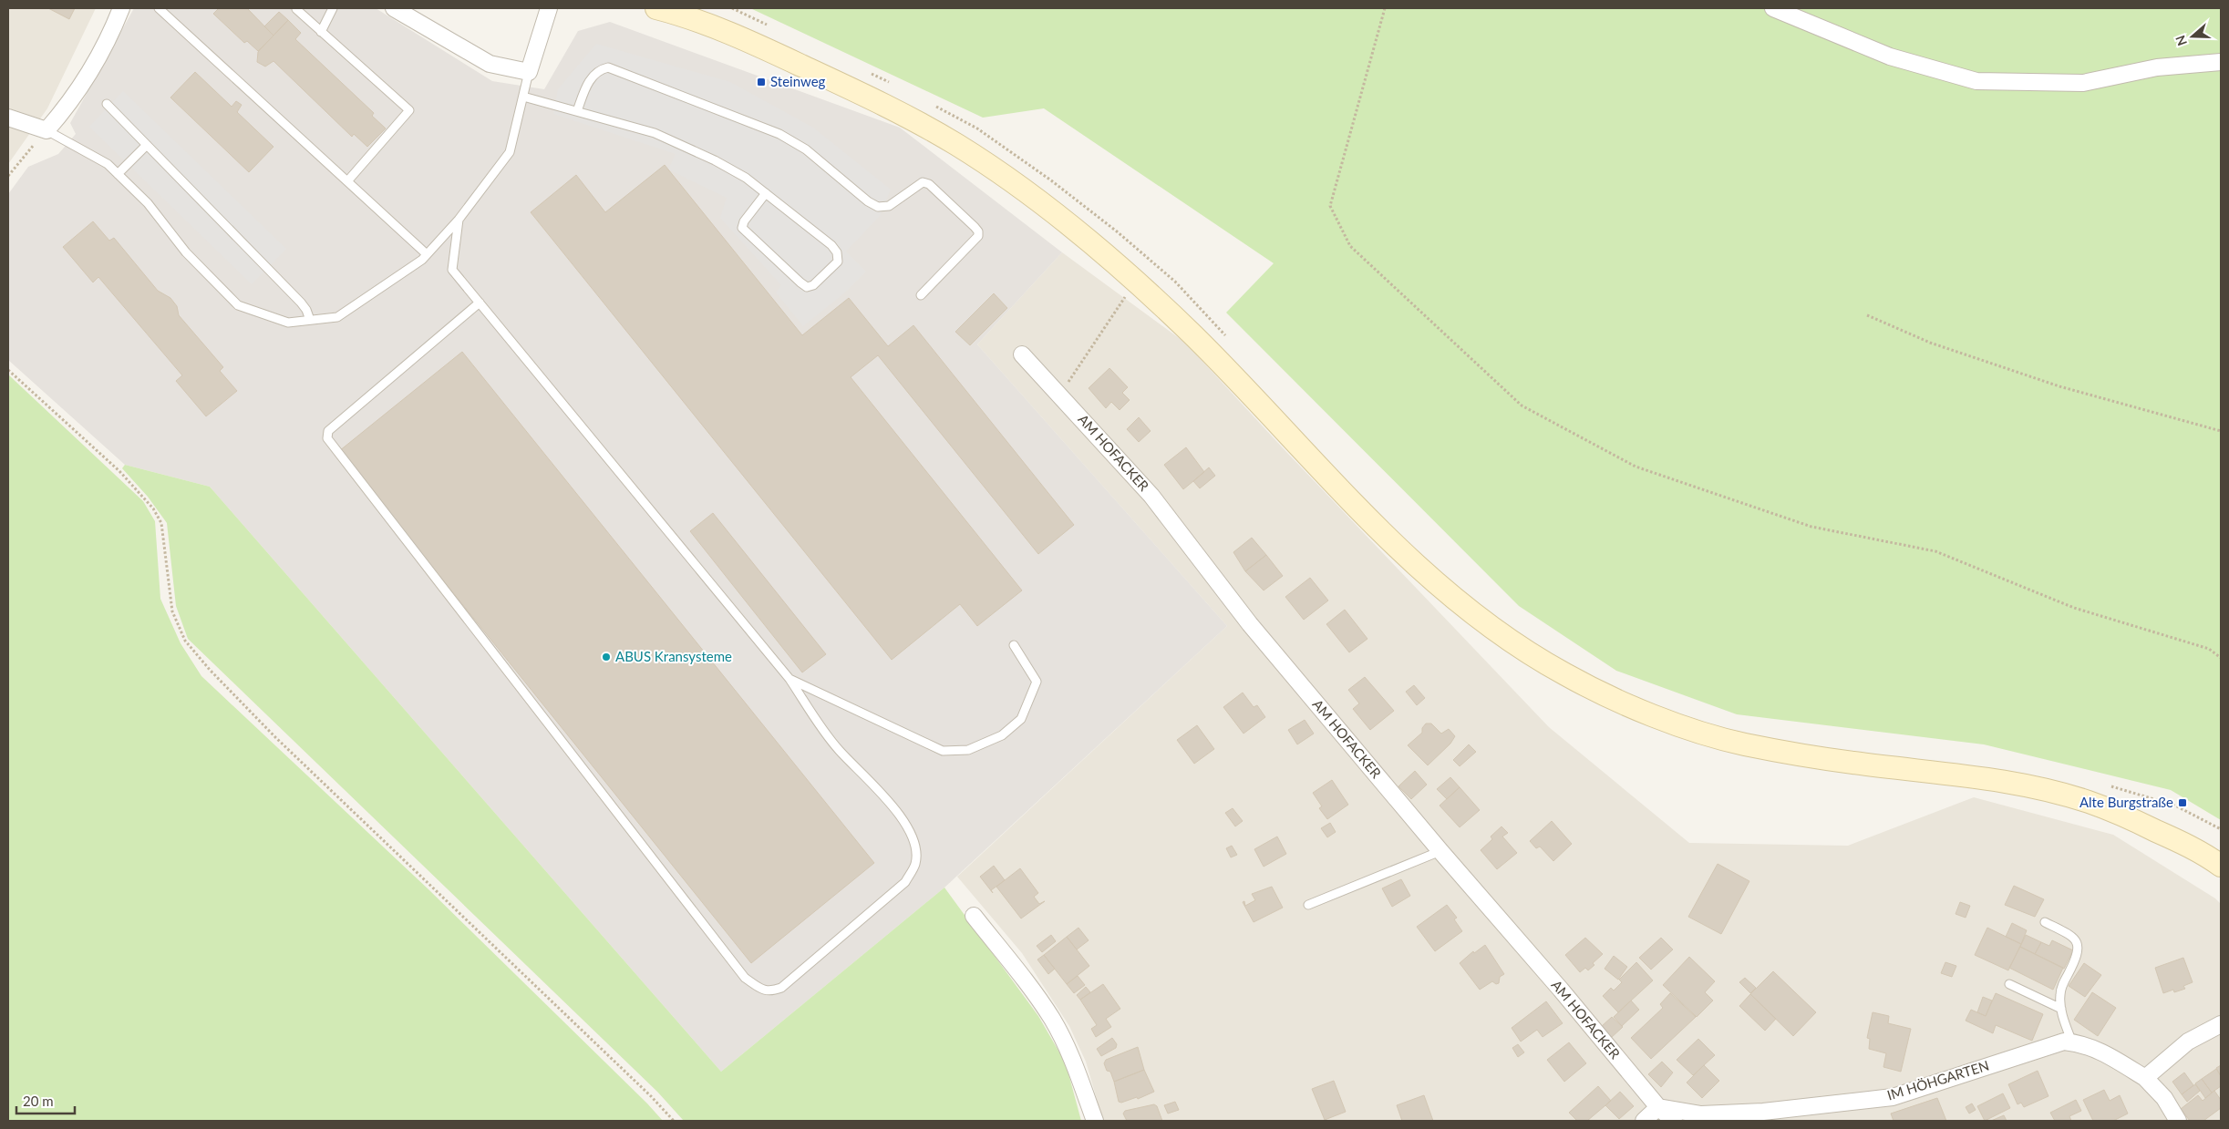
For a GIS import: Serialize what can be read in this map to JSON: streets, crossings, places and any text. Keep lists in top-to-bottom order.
{
  "streets": {
    "street": ["AM HOFACKER", "IM HÖHGARTEN"]
  },
  "crossings": [
    ["AM HOFACKER", "IM HÖHGARTEN"]
  ],
  "places": {
    "transit": ["Steinweg", "Alte Burgstraße"],
    "other": ["ABUS Kransysteme"]
  },
  "scale_bar": "20 m",
  "north": "left"
}
